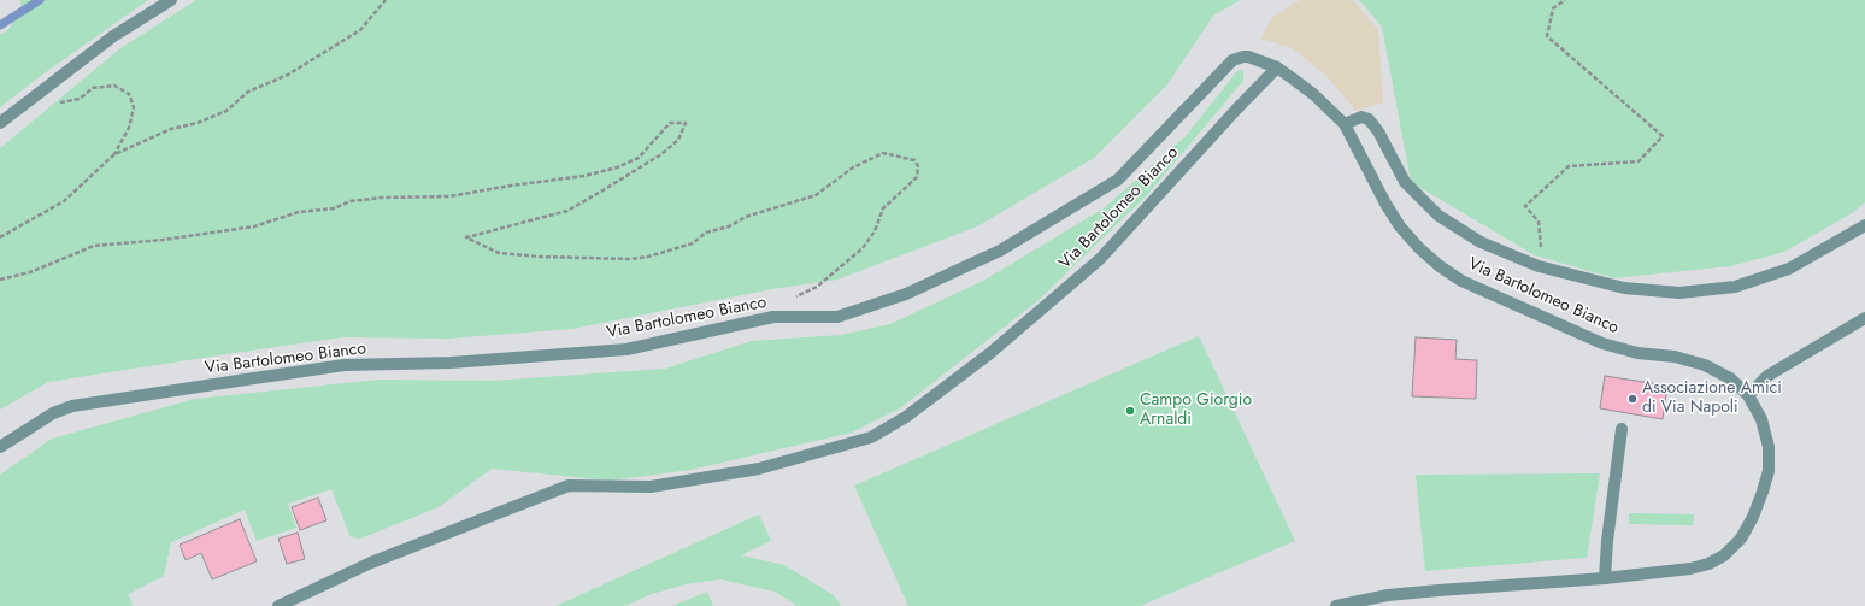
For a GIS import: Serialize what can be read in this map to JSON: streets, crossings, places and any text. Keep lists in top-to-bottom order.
{
  "streets": {
    "street": ["Via Bartolomeo Bianco"]
  },
  "places": ["Associazione Amici di Via Napoli", "Campo Giorgio Arnaldi"]
}
